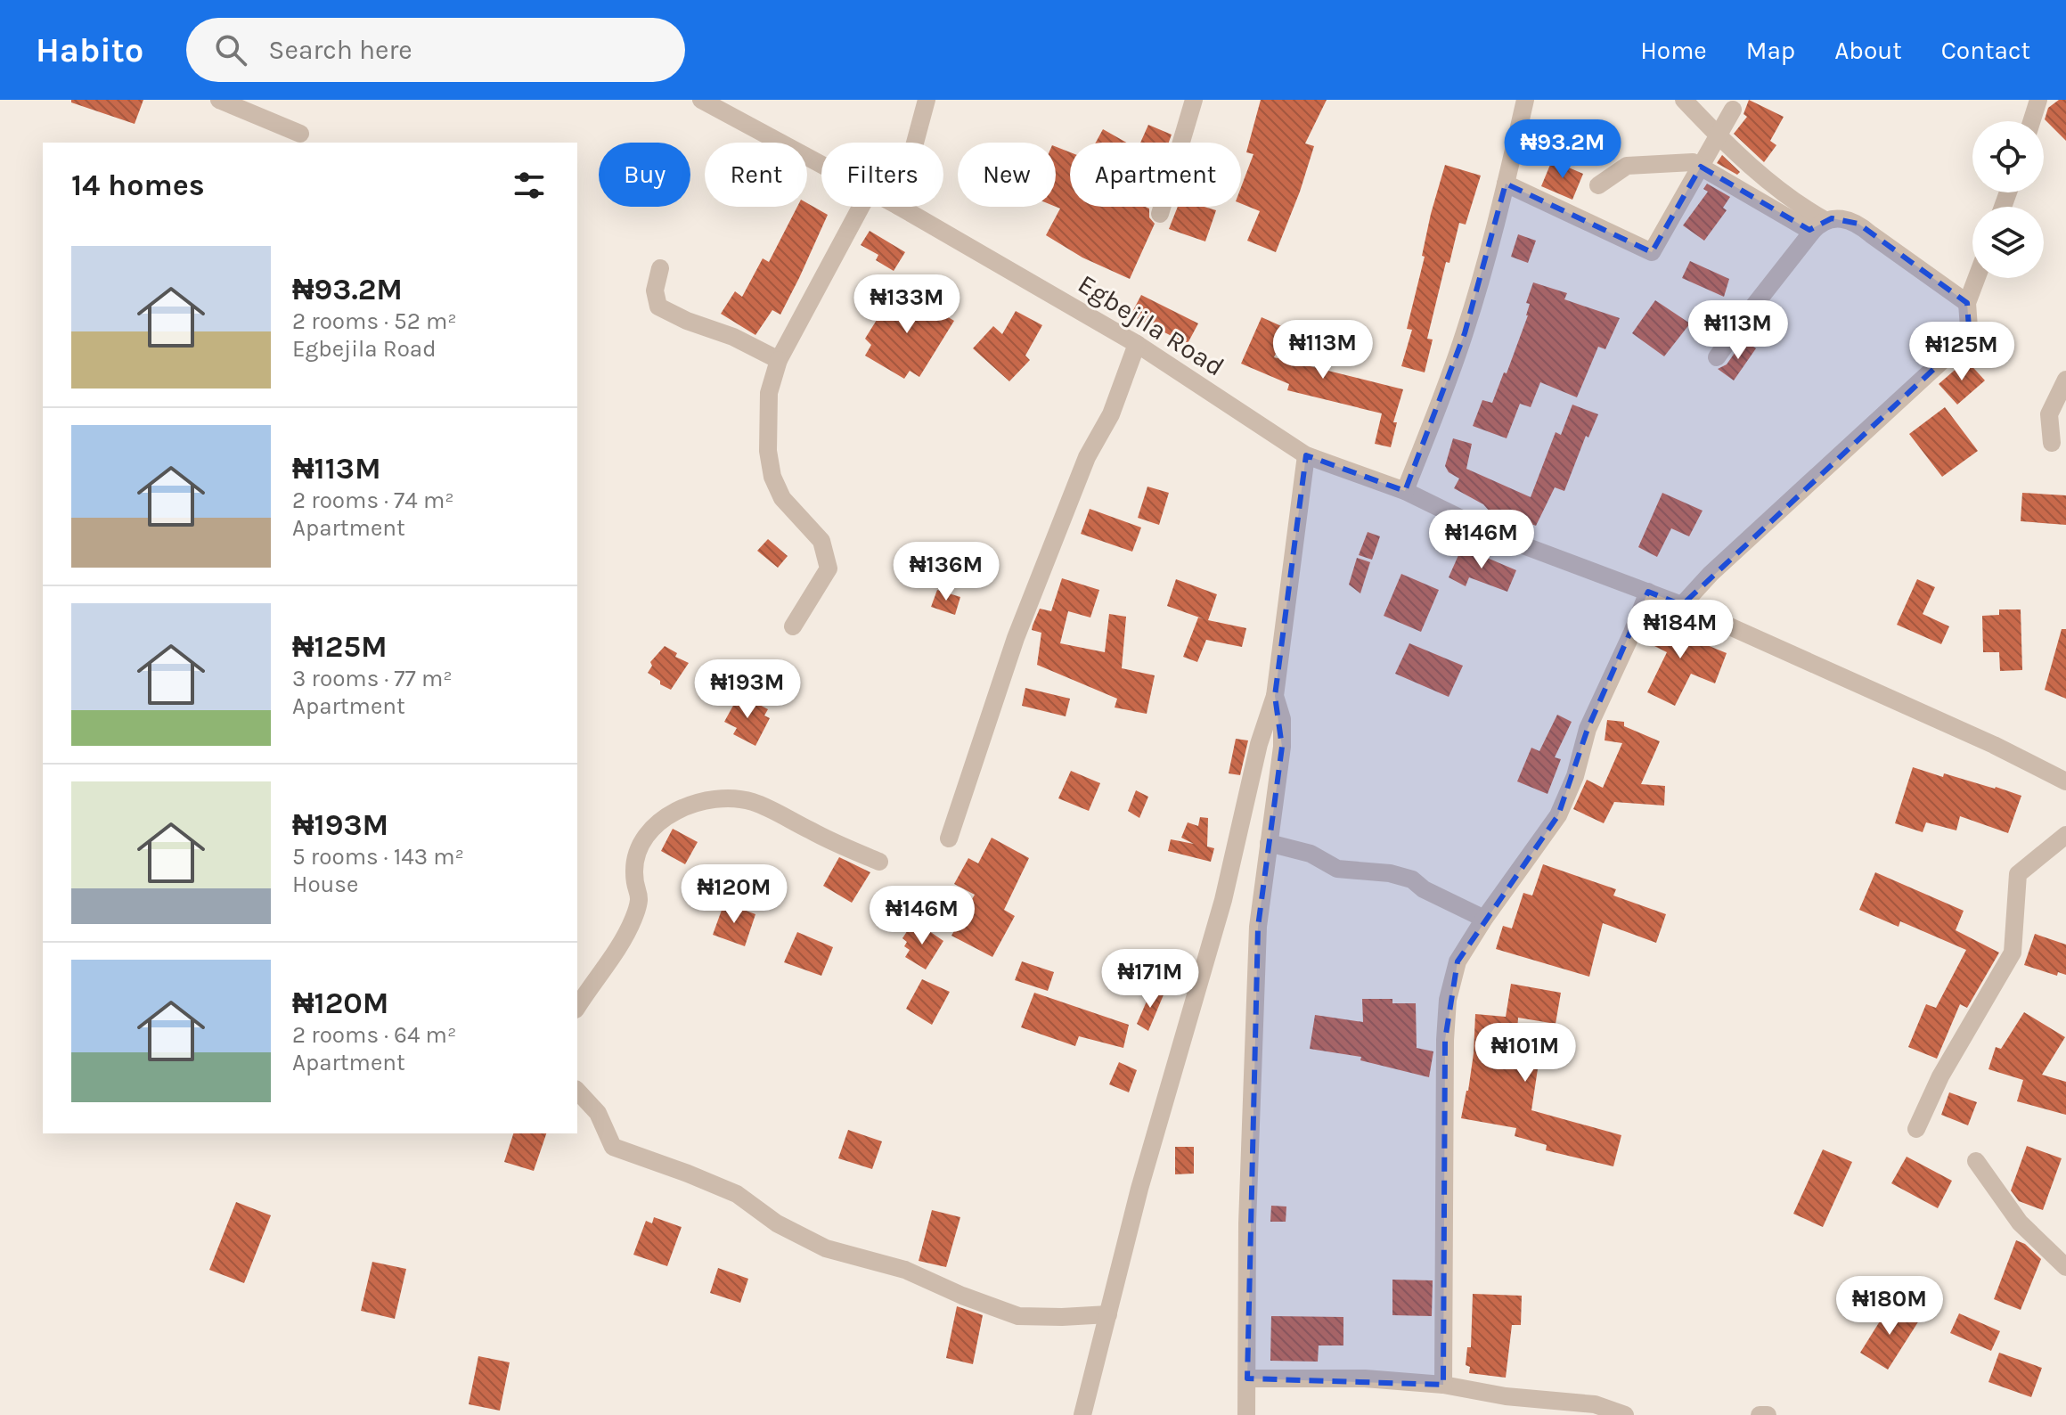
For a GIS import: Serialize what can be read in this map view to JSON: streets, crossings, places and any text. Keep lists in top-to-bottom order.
{
  "streets": {
    "street": ["Egbejila Road"]
  },
  "page": {
    "header": "Habito",
    "search": "Search here",
    "nav": [
      "Home",
      "Map",
      "About",
      "Contact"
    ],
    "price": [
      "₦93.2M",
      "₦133M",
      "₦113M",
      "₦113M",
      "₦125M",
      "₦146M",
      "₦136M",
      "₦184M",
      "₦193M",
      "₦120M",
      "₦146M",
      "₦171M",
      "₦101M",
      "₦180M"
    ],
    "chip": [
      "Buy",
      "Rent",
      "Filters",
      "New",
      "Apartment"
    ],
    "heading": "14 homes",
    "list": [
      {
        "name": "₦93.2M",
        "note": "2 rooms · 52 m² · Egbejila Road"
      },
      {
        "name": "₦113M",
        "note": "2 rooms · 74 m² · Apartment"
      },
      {
        "name": "₦125M",
        "note": "3 rooms · 77 m² · Apartment"
      },
      {
        "name": "₦193M",
        "note": "5 rooms · 143 m² · House"
      },
      {
        "name": "₦120M",
        "note": "2 rooms · 64 m² · Apartment"
      }
    ]
  }
}
